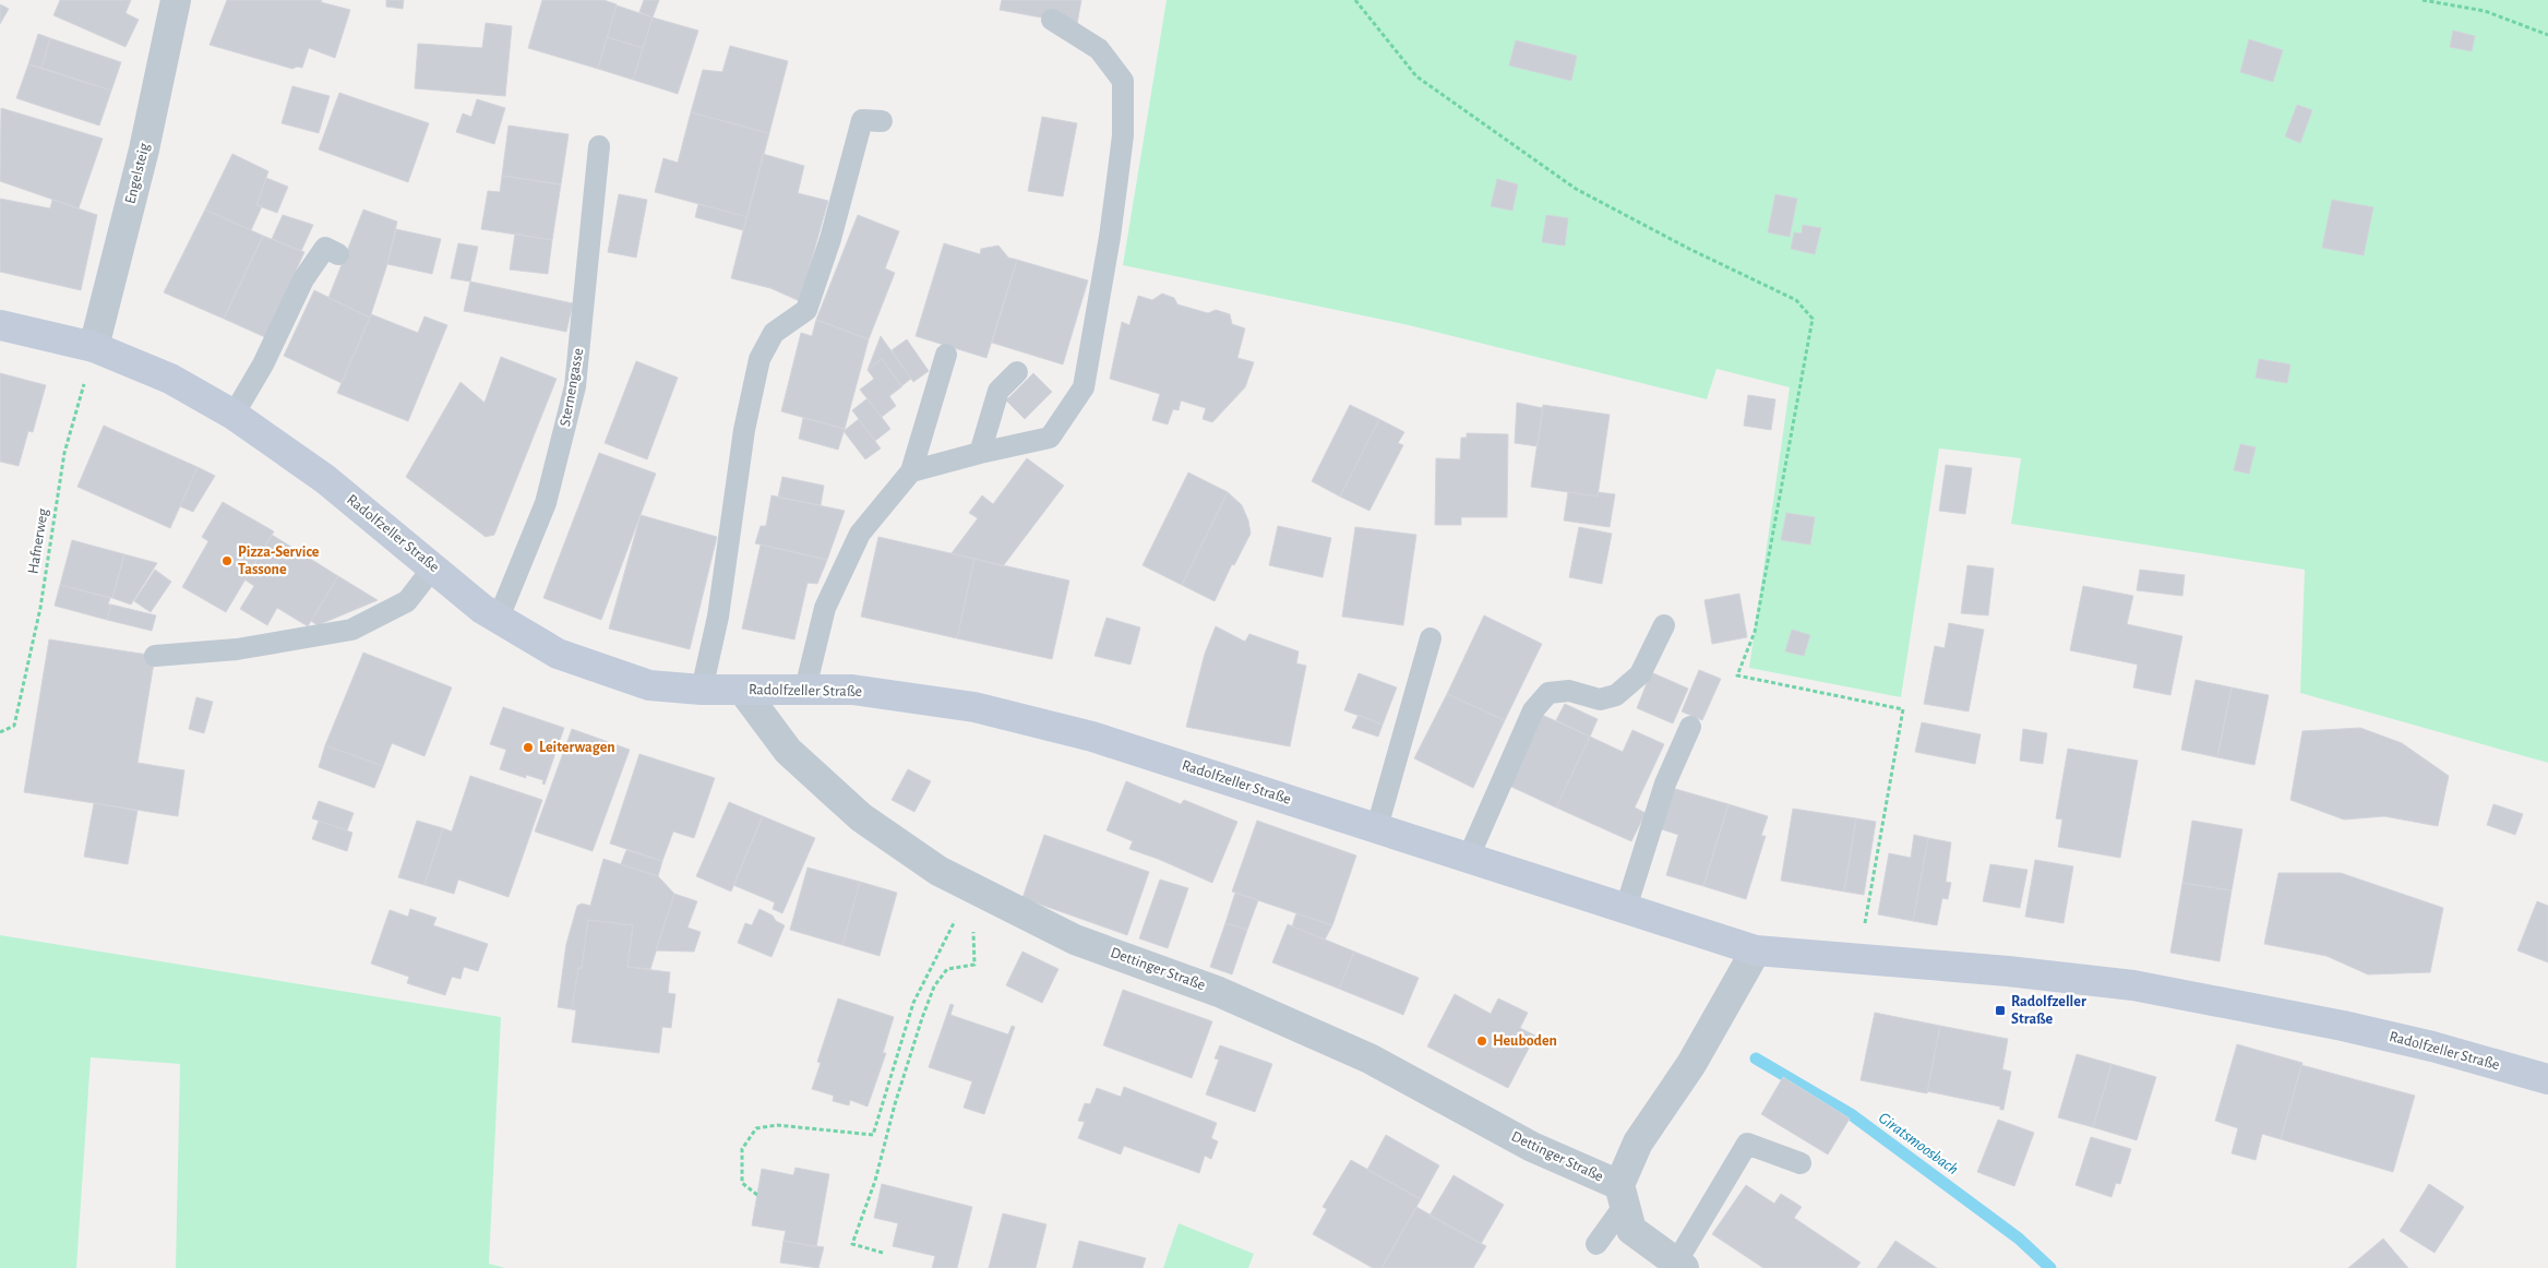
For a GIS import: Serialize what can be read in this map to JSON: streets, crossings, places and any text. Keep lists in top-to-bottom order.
{
  "streets": {
    "main road": ["Radolfzeller Straße"],
    "street": ["Engelsteig", "Dettinger Straße"],
    "lane": ["Sternengasse"],
    "path": ["Hafnerweg"]
  },
  "crossings": [
    ["Engelsteig", "Radolfzeller Straße"],
    ["Engelsteig", "Hafnerweg"],
    ["Sternengasse", "Radolfzeller Straße"],
    ["Radolfzeller Straße", "Hafnerweg"],
    ["Radolfzeller Straße", "Dettinger Straße"]
  ],
  "water": ["Giratsmoosbach"],
  "places": {
    "other": ["Pizza-Service Tassone", "Leiterwagen", "Heuboden"],
    "transit": ["Radolfzeller Straße"]
  }
}
